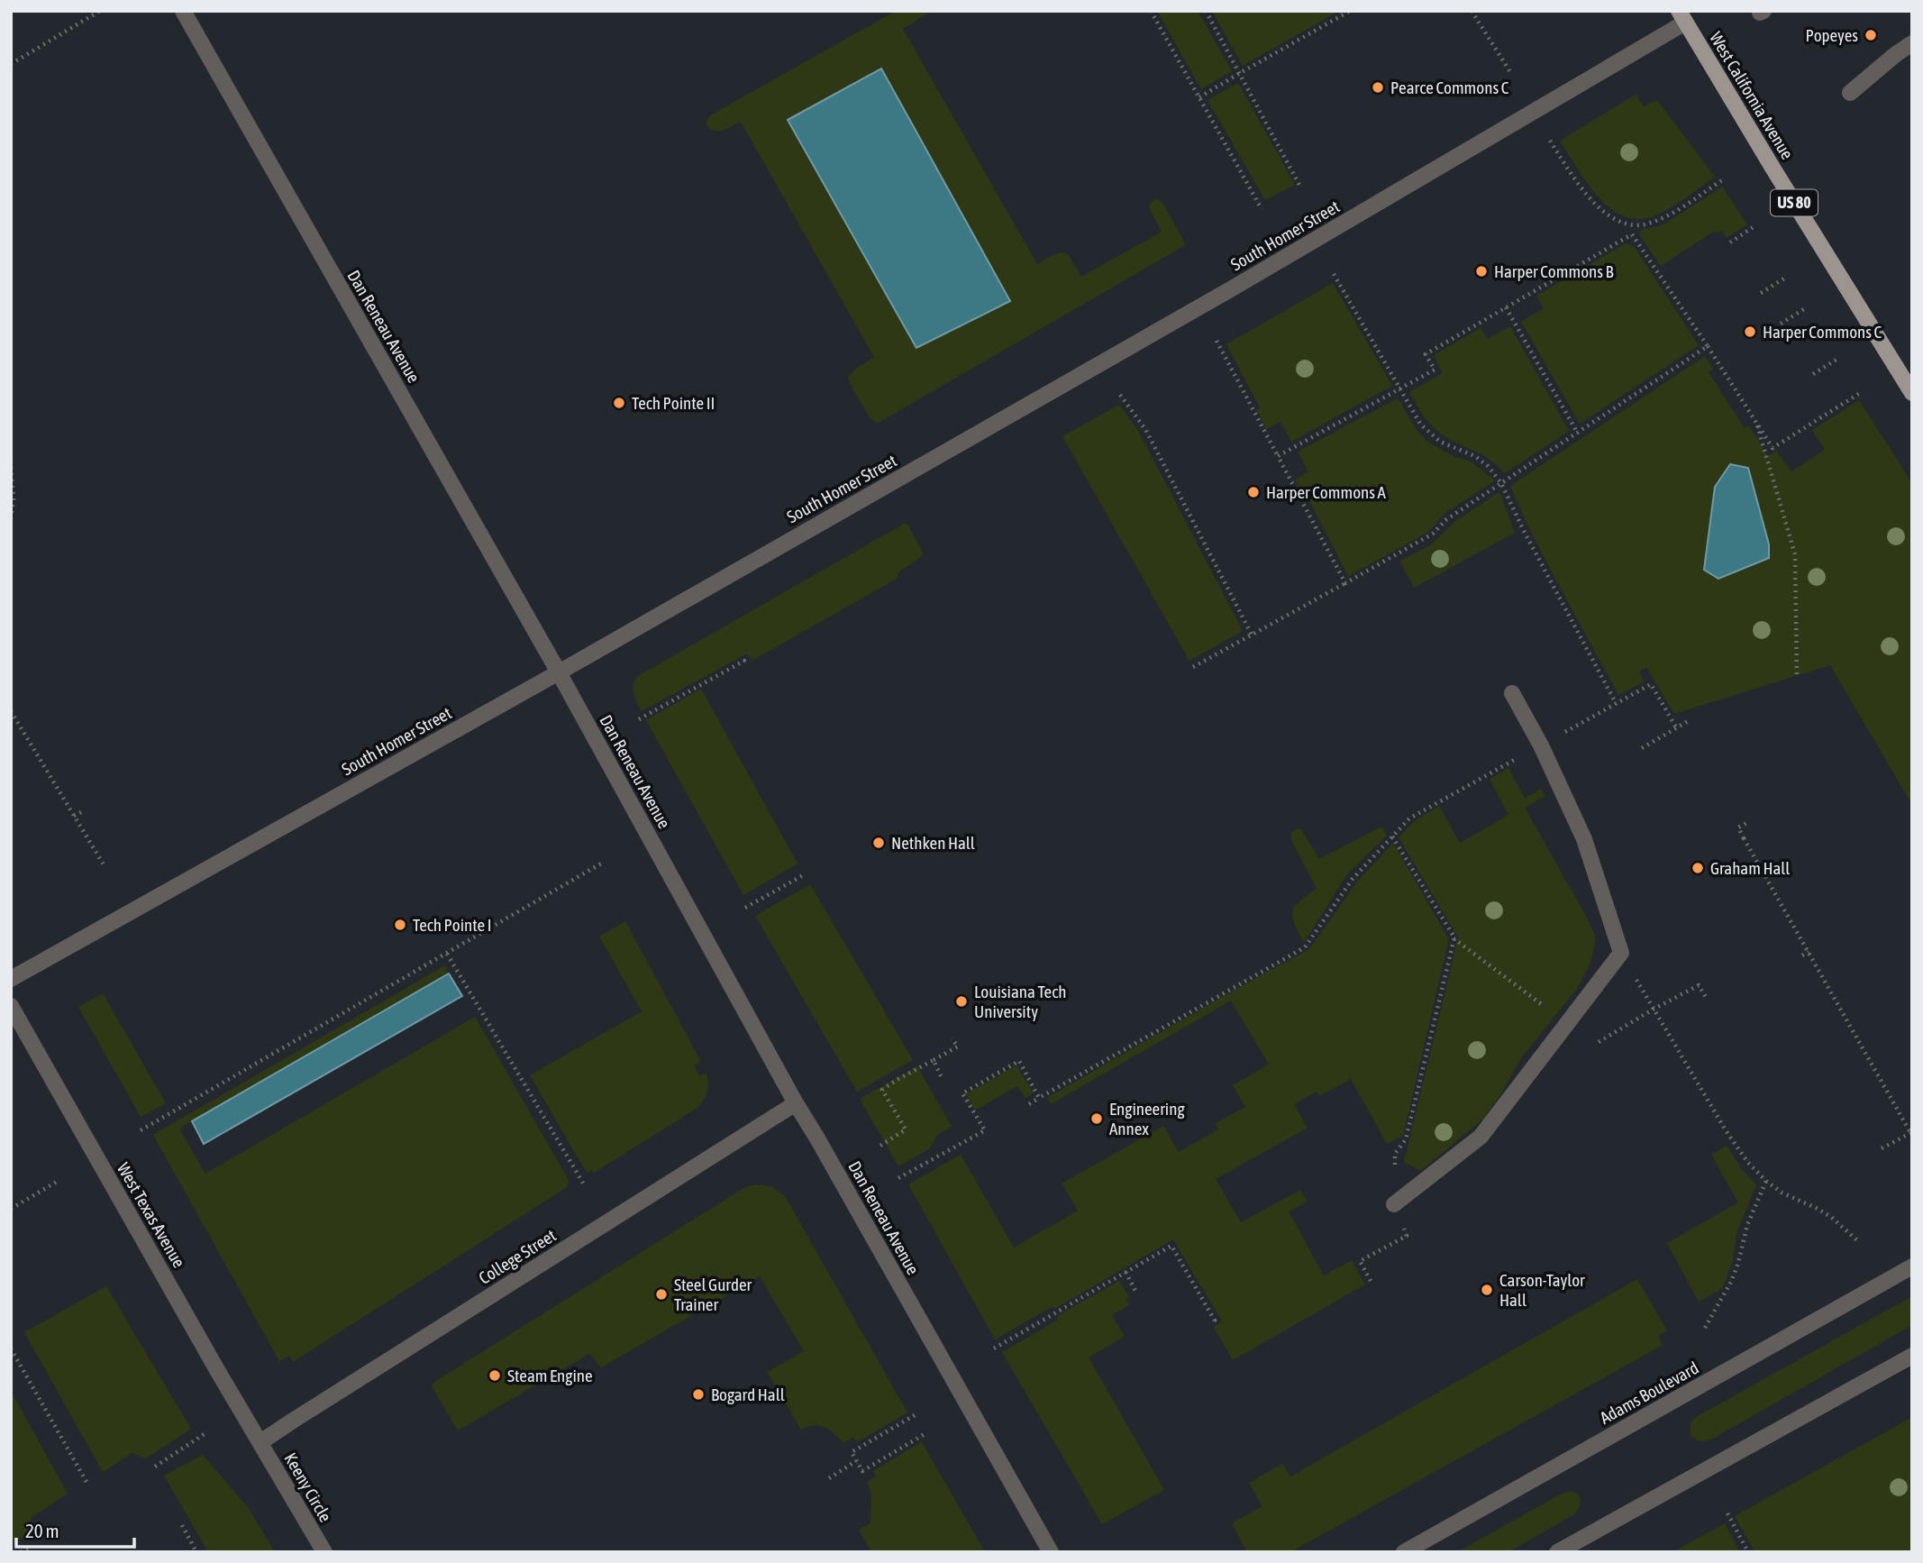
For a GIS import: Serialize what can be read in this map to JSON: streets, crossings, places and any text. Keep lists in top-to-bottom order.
{
  "streets": {
    "main road": ["West California Avenue", "US 80"],
    "street": [
      "South Homer Street",
      "Dan Reneau Avenue",
      "West Texas Avenue",
      "College Street",
      "Adams Boulevard",
      "Keeny Circle"
    ]
  },
  "crossings": [
    ["West California Avenue", "South Homer Street"],
    ["South Homer Street", "Dan Reneau Avenue"],
    ["Dan Reneau Avenue", "College Street"],
    ["West Texas Avenue", "College Street"],
    ["West Texas Avenue", "Keeny Circle"],
    ["College Street", "Keeny Circle"]
  ],
  "places": [
    "Popeyes",
    "Pearce Commons C",
    "Harper Commons B",
    "Harper Commons C",
    "Tech Pointe II",
    "Harper Commons A",
    "Nethken Hall",
    "Graham Hall",
    "Tech Pointe I",
    "Louisiana Tech University",
    "Engineering Annex",
    "Carson-Taylor Hall",
    "Steel Gurder Trainer",
    "Steam Engine",
    "Bogard Hall"
  ],
  "scale_bar": "20 m"
}
